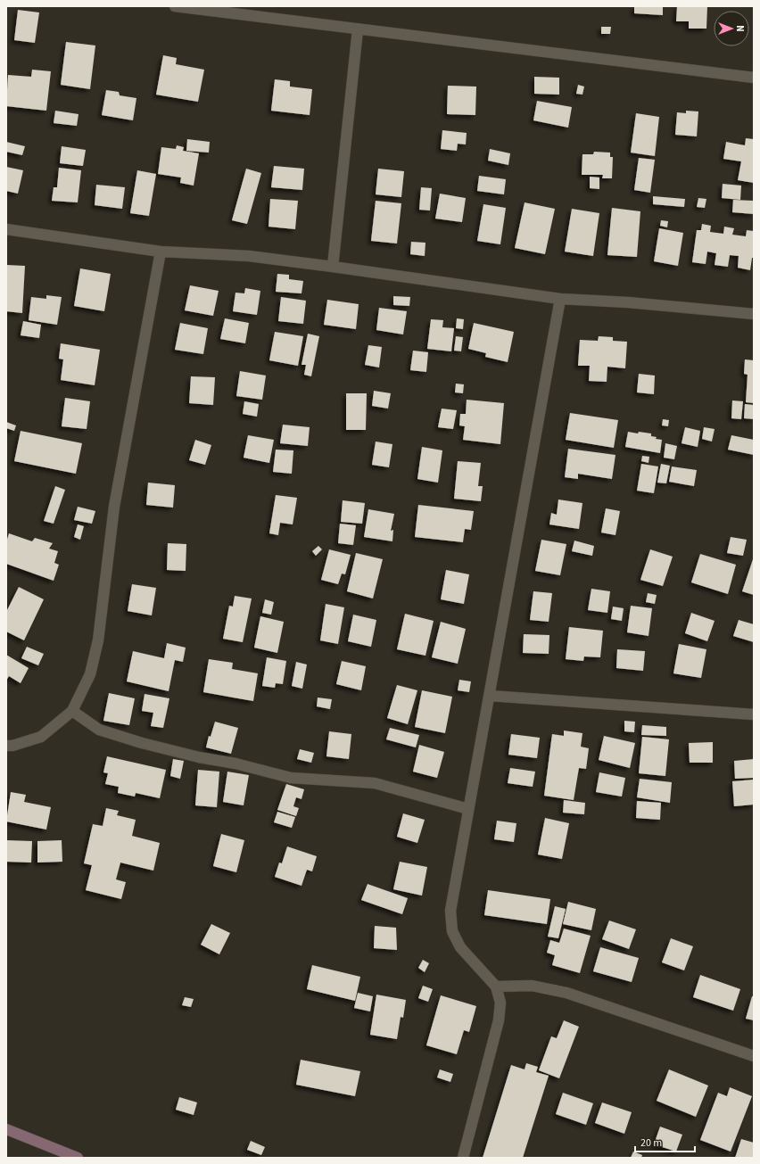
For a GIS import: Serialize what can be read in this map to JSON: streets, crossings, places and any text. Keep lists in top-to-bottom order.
{
  "scale_bar": "20 m",
  "north": "right"
}
